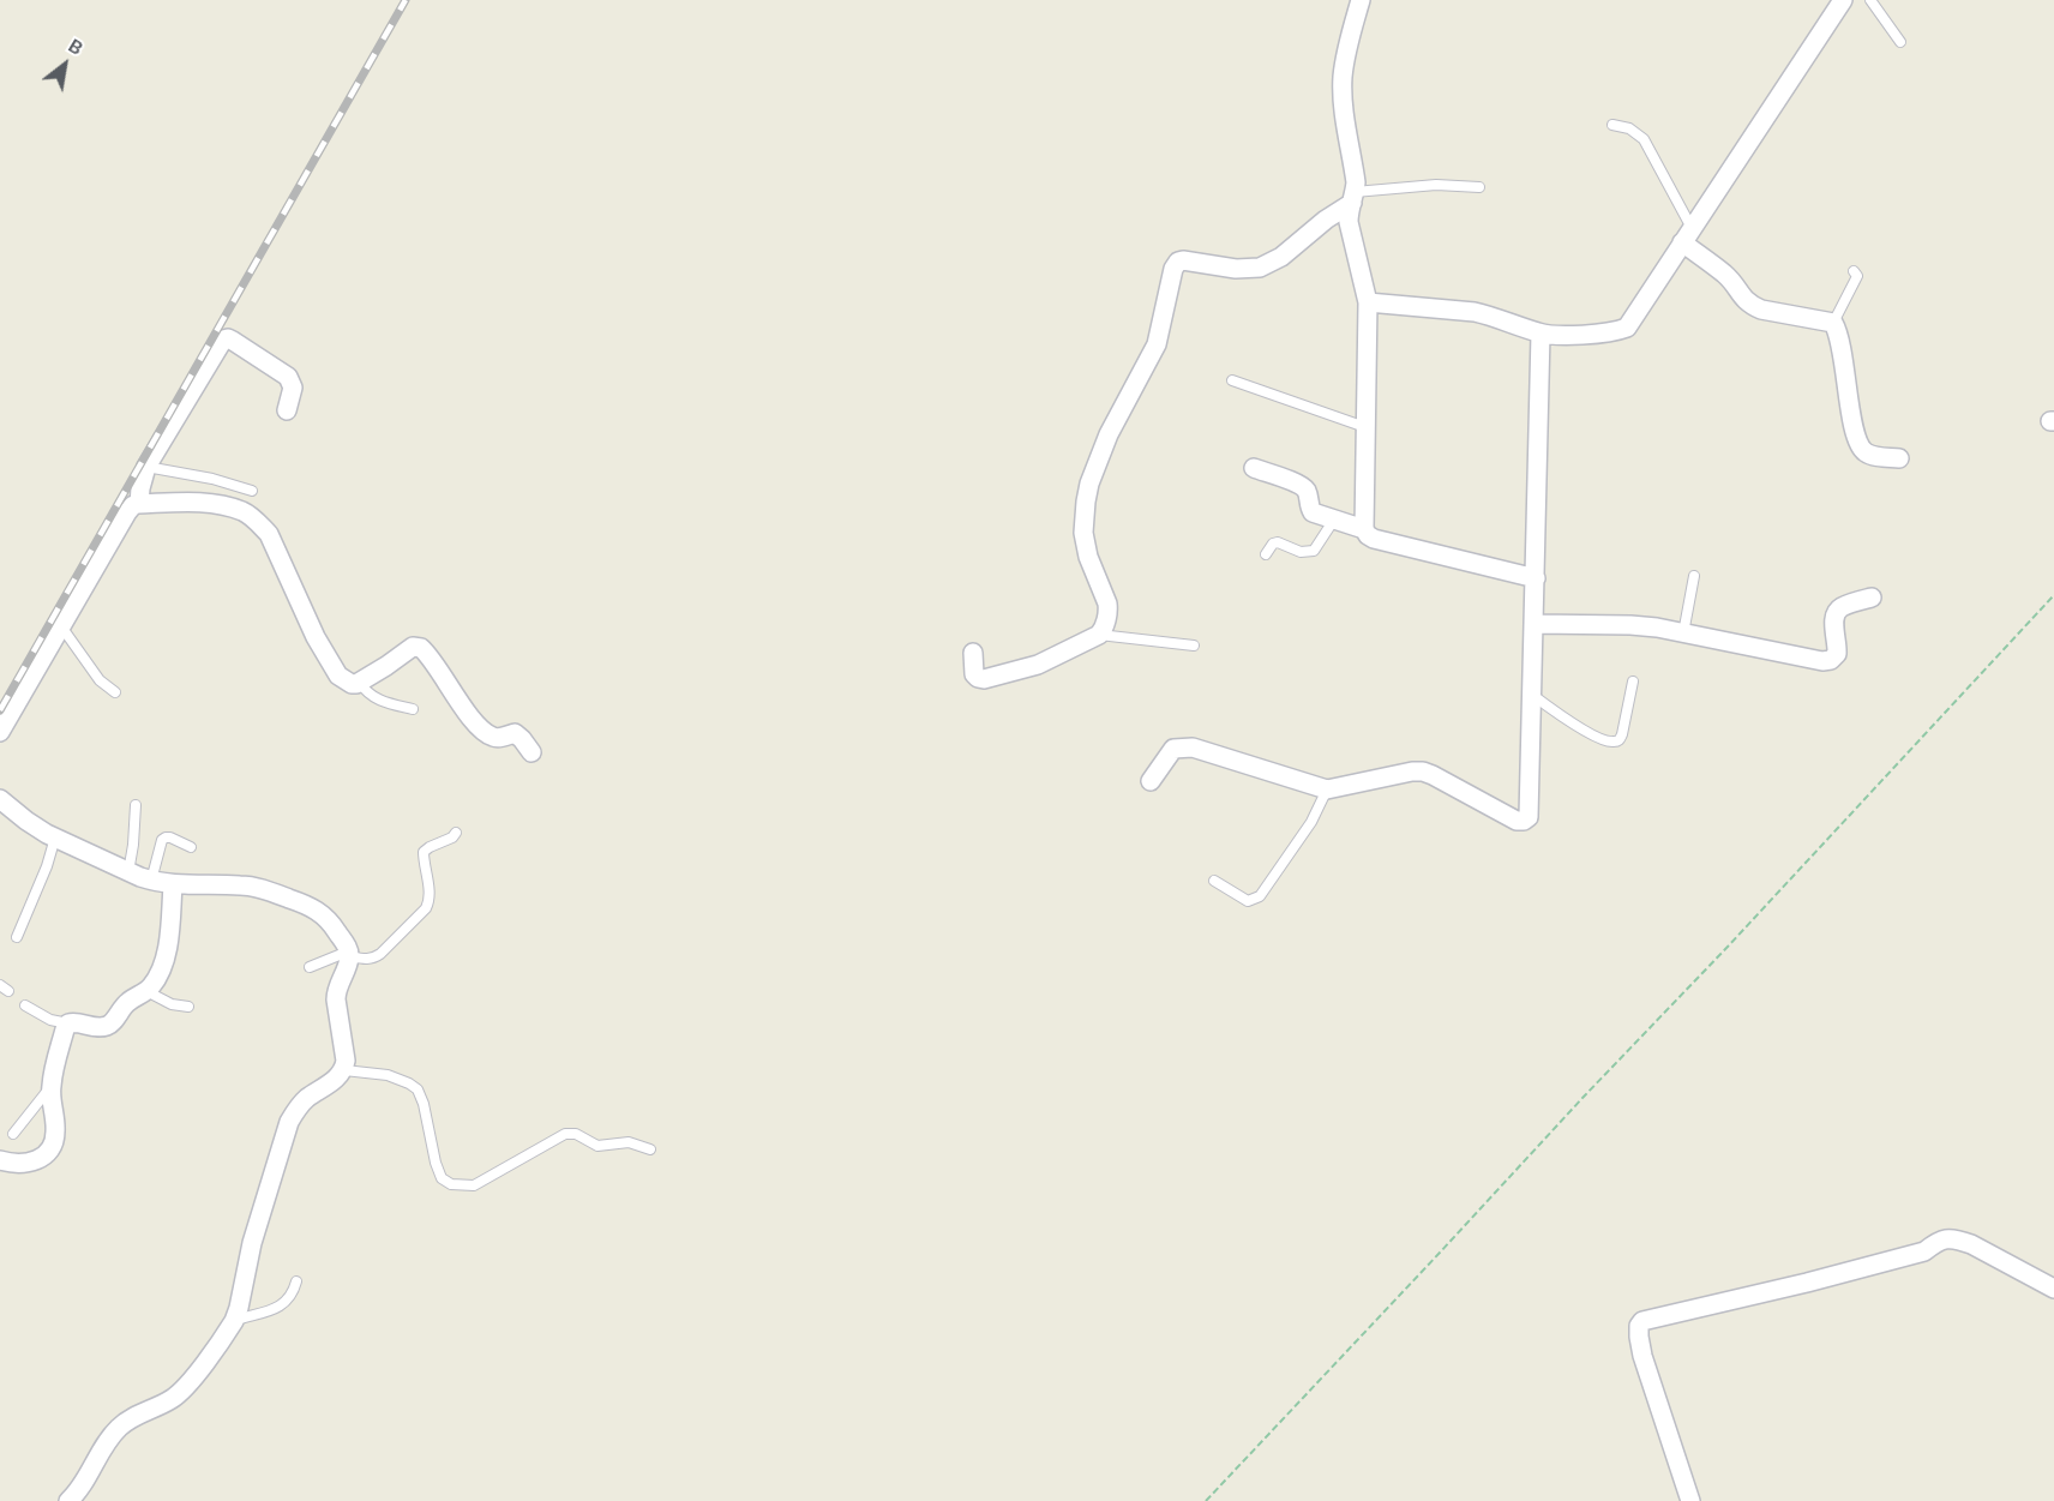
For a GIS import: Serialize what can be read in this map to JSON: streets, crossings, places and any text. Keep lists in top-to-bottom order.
{
  "north": "top right"
}
